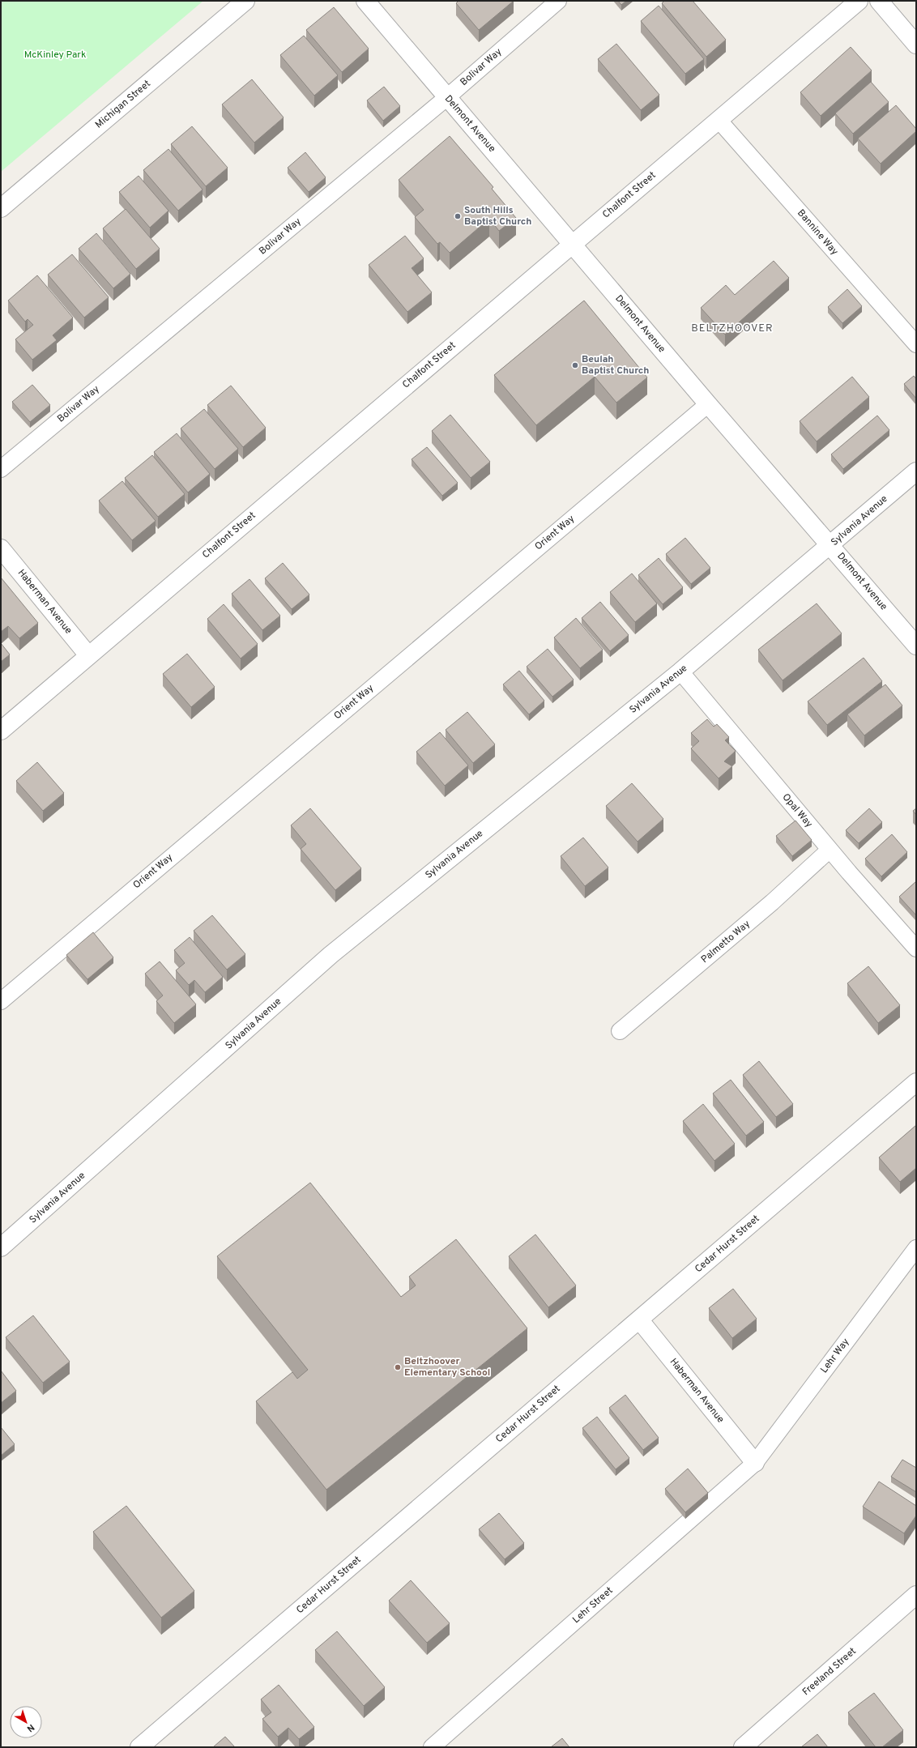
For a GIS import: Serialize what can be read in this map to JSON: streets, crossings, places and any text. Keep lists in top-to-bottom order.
{
  "streets": {
    "street": [
      "Michigan Street",
      "Delmont Avenue",
      "Chalfont Street",
      "Sylvania Avenue",
      "Haberman Avenue",
      "Cedar Hurst Street",
      "Freeland Street"
    ],
    "lane": [
      "Bolivar Way",
      "Bannine Way",
      "Orient Way",
      "Opal Way",
      "Palmetto Way",
      "Lehr Way",
      "Lehr Street"
    ]
  },
  "crossings": [
    ["Bolivar Way", "Delmont Avenue"],
    ["Delmont Avenue", "Chalfont Street"],
    ["Delmont Avenue", "Sylvania Avenue"],
    ["Delmont Avenue", "Orient Way"],
    ["Chalfont Street", "Bannine Way"],
    ["Chalfont Street", "Haberman Avenue"],
    ["Sylvania Avenue", "Opal Way"],
    ["Haberman Avenue", "Cedar Hurst Street"],
    ["Haberman Avenue", "Lehr Way"],
    ["Haberman Avenue", "Lehr Street"],
    ["Opal Way", "Palmetto Way"],
    ["Lehr Way", "Lehr Street"]
  ],
  "districts": ["BELTZHOOVER"],
  "parks": ["McKinley Park"],
  "places": ["South Hills Baptist Church", "Beulah Baptist Church", "Beltzhoover Elementary School"],
  "north": "bottom right"
}
